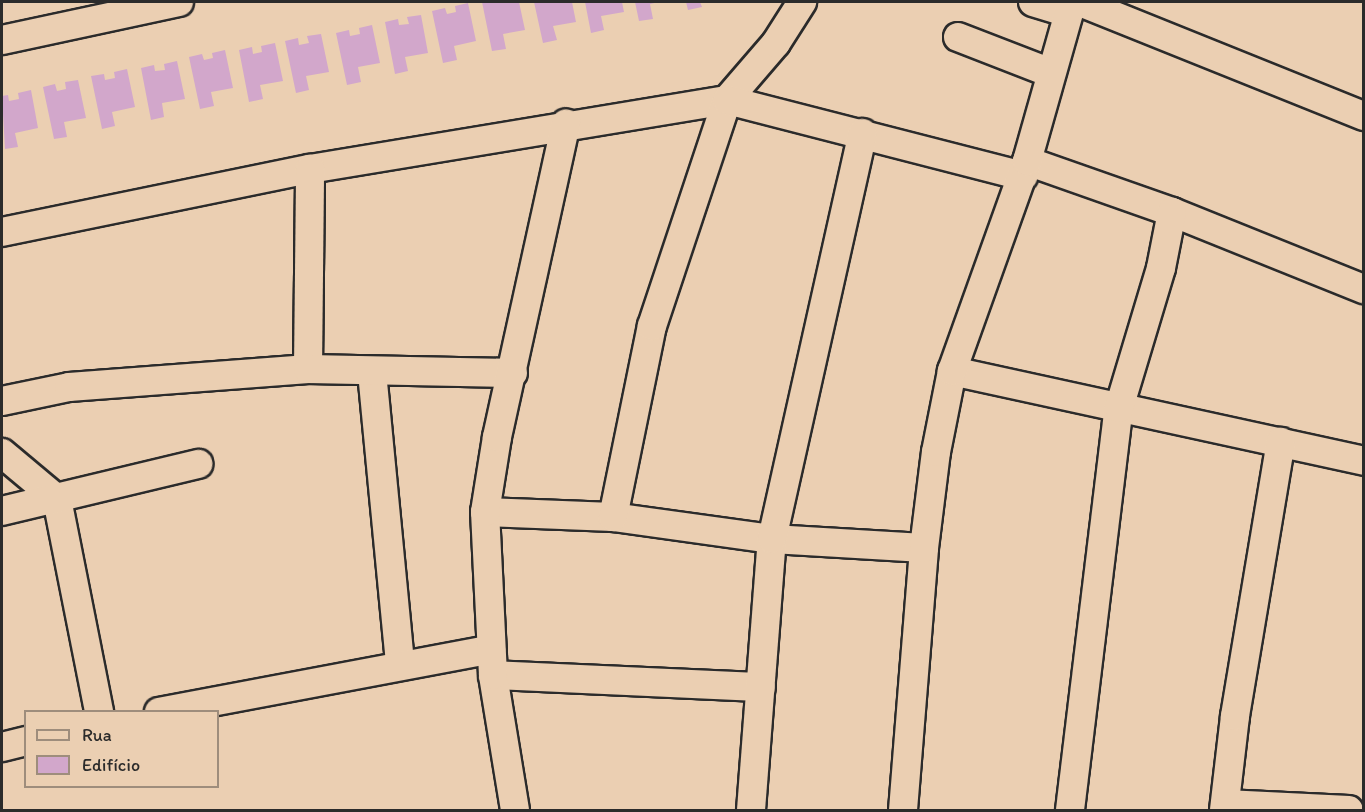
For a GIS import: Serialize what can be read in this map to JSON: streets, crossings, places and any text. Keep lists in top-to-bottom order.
{
  "legend": ["Rua", "Edifício"]
}
